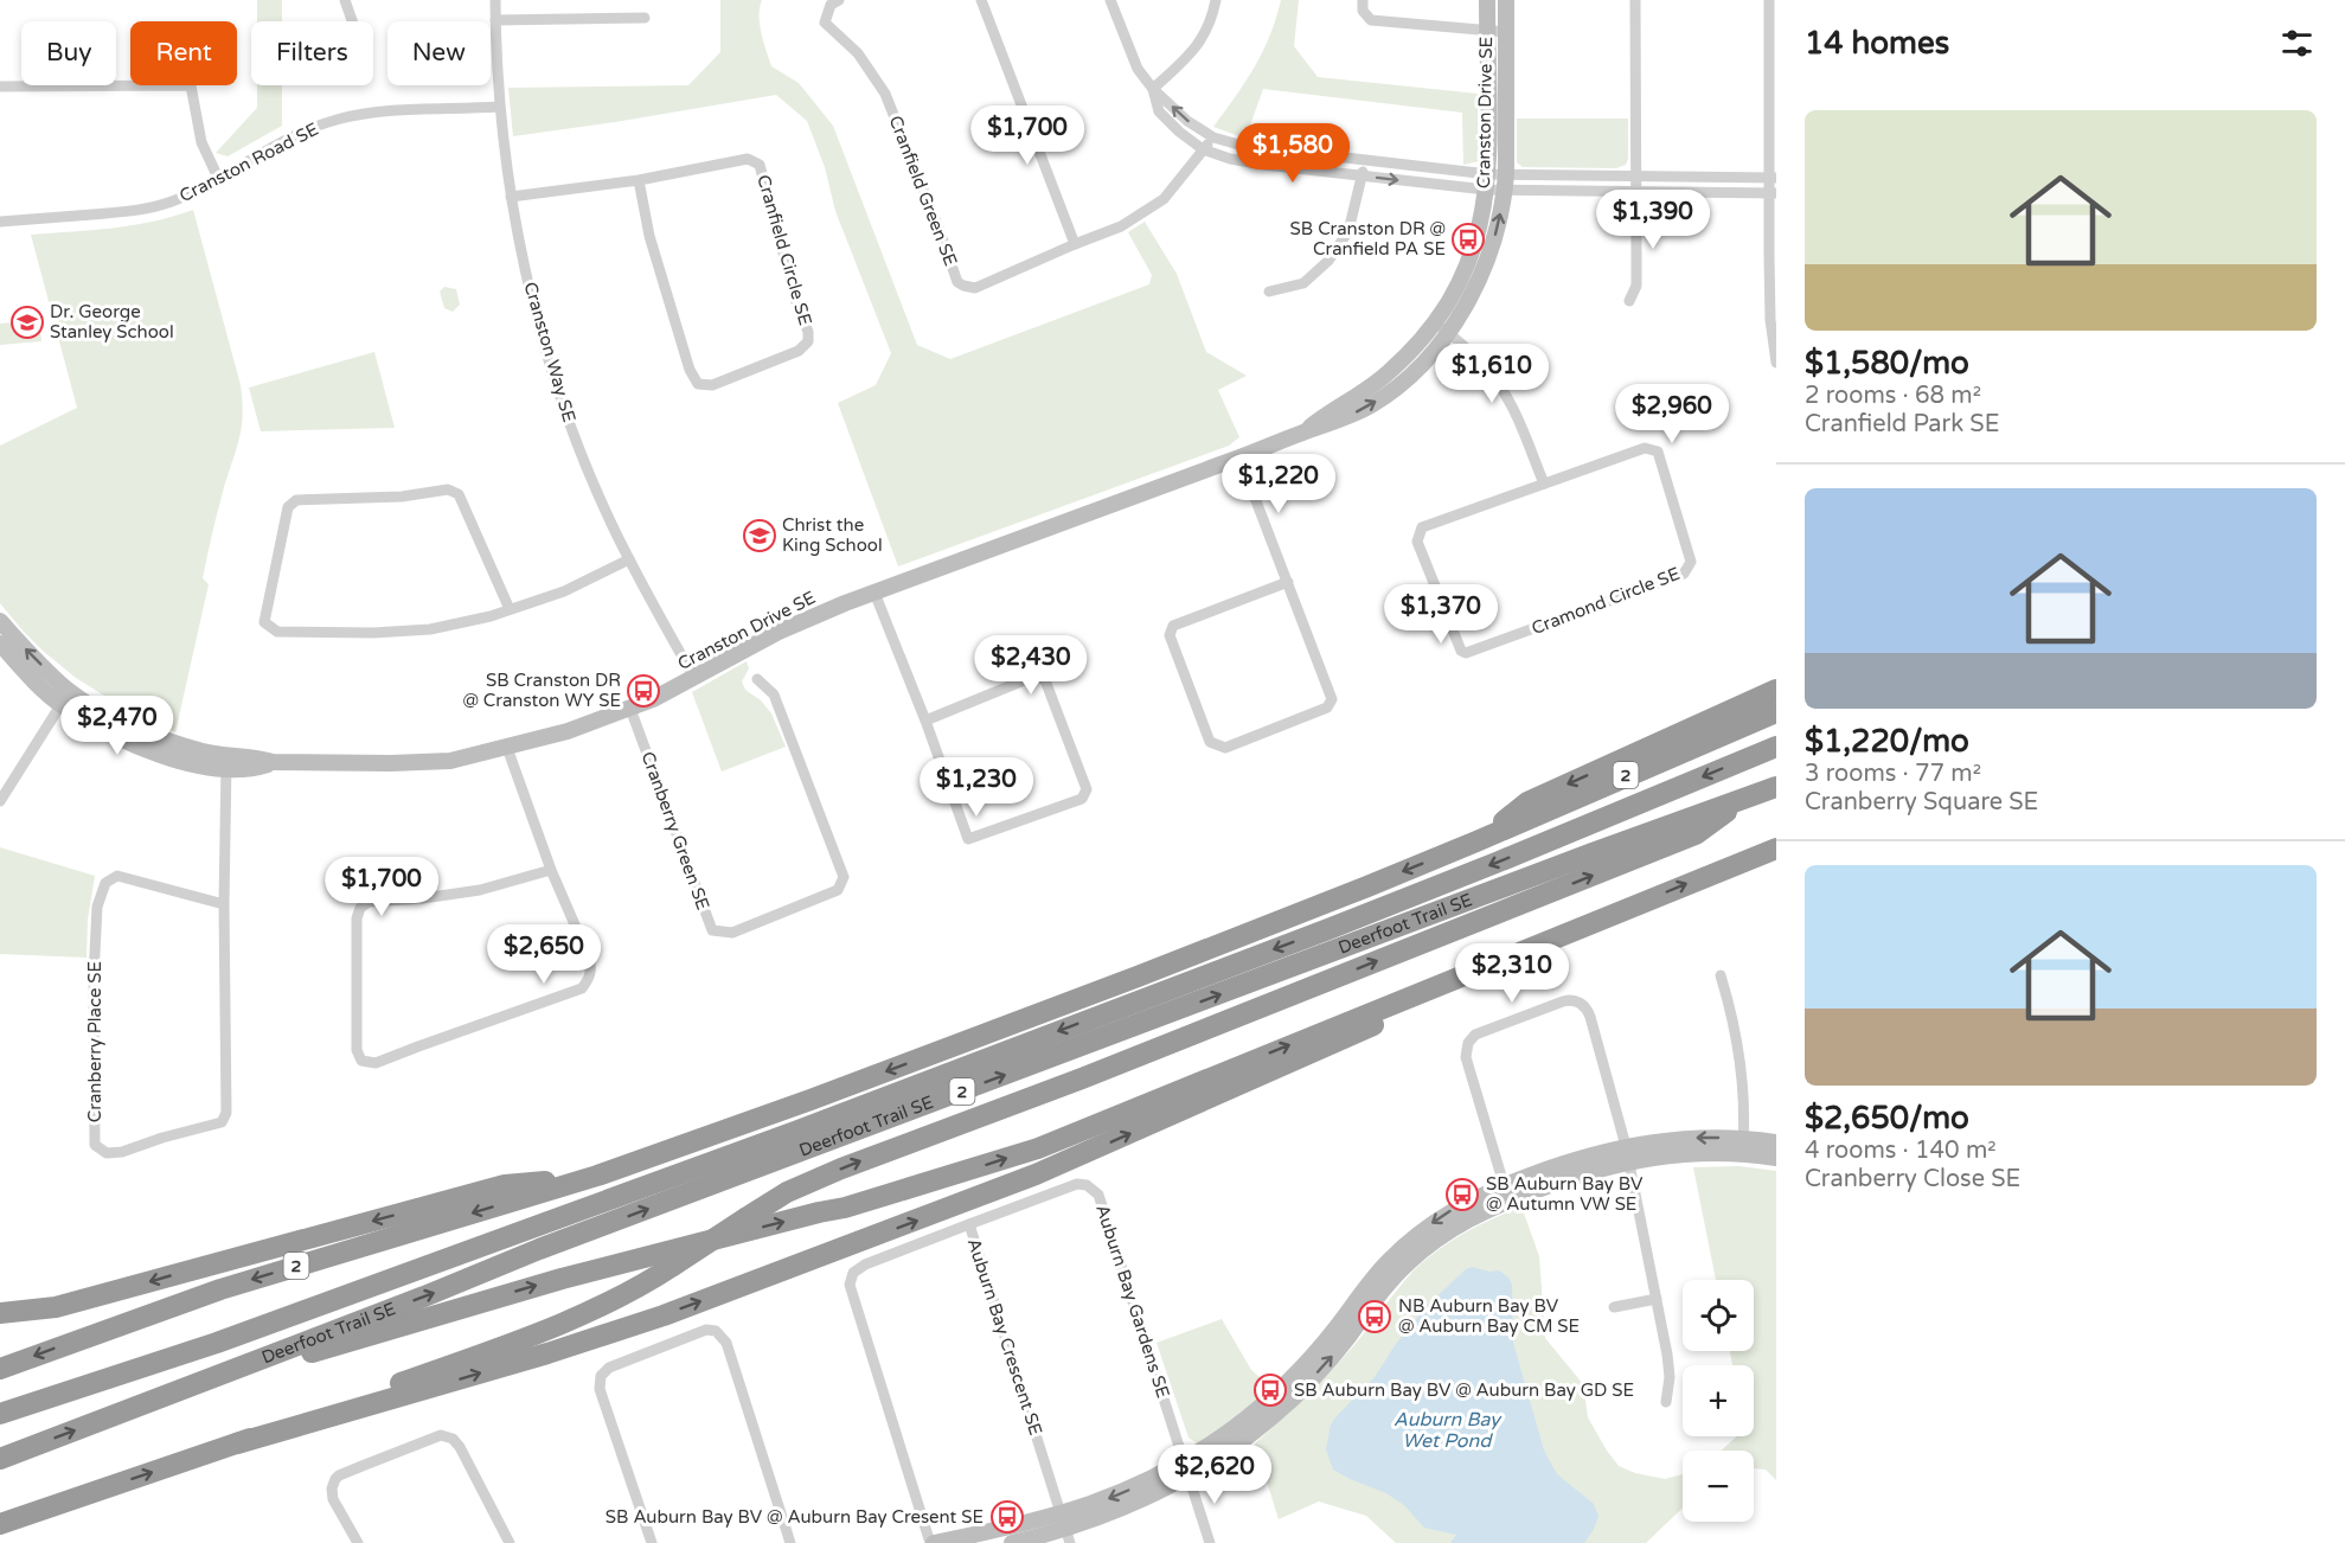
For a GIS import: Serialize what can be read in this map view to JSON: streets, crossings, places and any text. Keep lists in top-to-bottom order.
{
  "streets": {
    "highway": ["2", "Deerfoot Trail SE"],
    "street": [
      "Cranston Drive SE",
      "Cranston Road SE",
      "Cranfield Green SE",
      "Cranfield Circle SE",
      "Cranston Way SE",
      "Cramond Circle SE",
      "Cranberry Green SE",
      "Cranberry Place SE",
      "Auburn Bay Gardens SE",
      "Auburn Bay Crescent SE"
    ]
  },
  "crossings": [
    ["Cranston Drive SE", "Cranston Way SE"],
    ["Cranston Drive SE", "Cranberry Green SE"],
    ["Cranston Drive SE", "Cranberry Place SE"],
    ["Cranston Road SE", "Cranston Way SE"],
    ["Cranfield Circle SE", "Cranston Way SE"],
    ["Auburn Bay Gardens SE", "Auburn Bay Crescent SE"]
  ],
  "water": ["Auburn Bay Wet Pond"],
  "places": {
    "bus stop": [
      "SB Cranston DR @ Cranfield PA SE",
      "SB Cranston DR @ Cranston WY SE",
      "SB Auburn Bay BV @ Autumn VW SE",
      "NB Auburn Bay BV @ Auburn Bay CM SE",
      "SB Auburn Bay BV @ Auburn Bay GD SE",
      "SB Auburn Bay BV @ Auburn Bay Cresent SE"
    ],
    "school or university": ["Dr. George Stanley School", "Christ the King School"]
  },
  "page": {
    "heading": "14 homes",
    "chip": [
      "Buy",
      "Rent",
      "Filters",
      "New"
    ],
    "list": [
      {
        "name": "$1,580/mo",
        "note": "2 rooms · 68 m² · Cranfield Park SE"
      },
      {
        "name": "$1,220/mo",
        "note": "3 rooms · 77 m² · Cranberry Square SE"
      },
      {
        "name": "$2,650/mo",
        "note": "4 rooms · 140 m² · Cranberry Close SE"
      }
    ],
    "price": [
      "$1,700",
      "$1,580",
      "$1,390",
      "$1,610",
      "$2,960",
      "$1,220",
      "$1,370",
      "$2,430",
      "$2,470",
      "$1,230",
      "$1,700",
      "$2,650",
      "$2,310",
      "$2,620"
    ],
    "map_buttons": ["+", "−"]
  }
}
